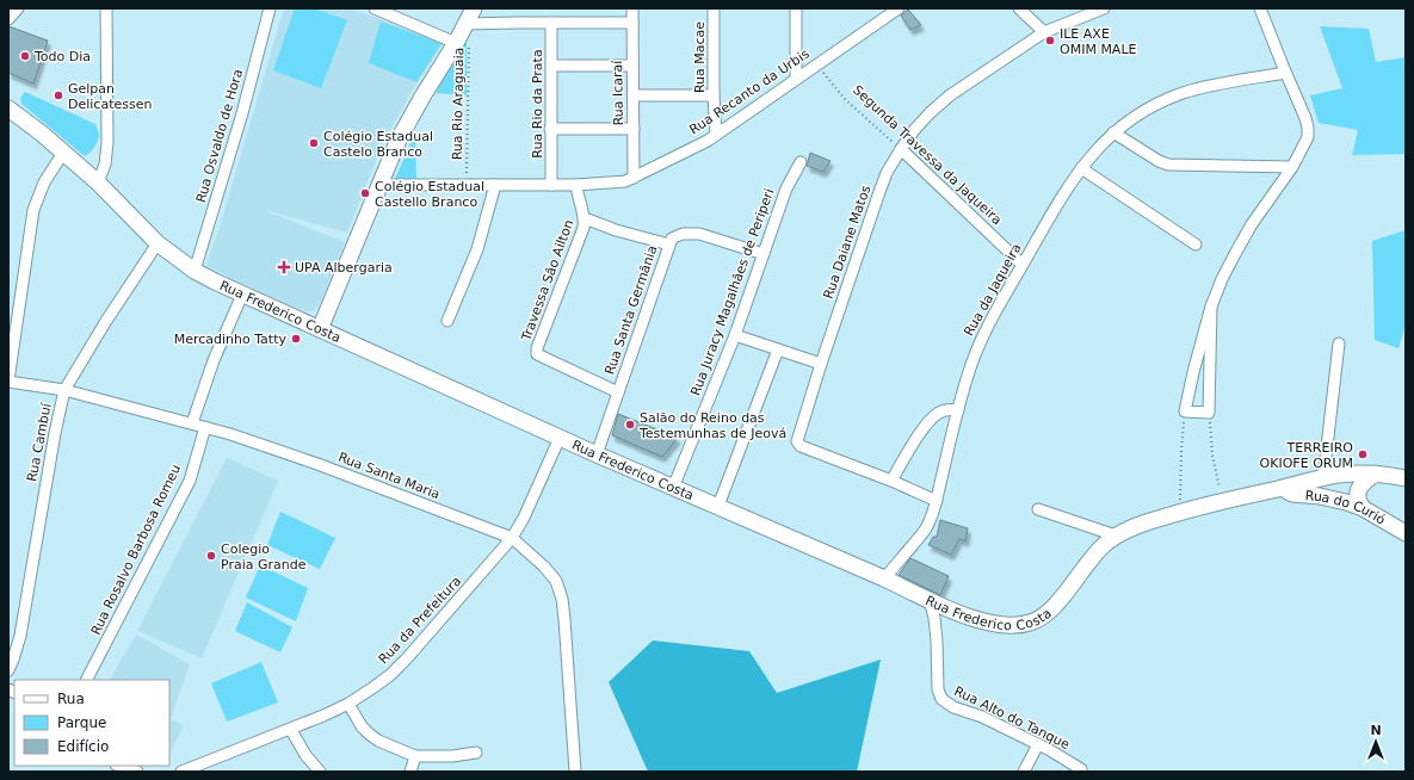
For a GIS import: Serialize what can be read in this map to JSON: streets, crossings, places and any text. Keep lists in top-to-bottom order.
{
  "streets": {
    "main road": ["Rua Frederico Costa", "Rua do Curió"],
    "street": [
      "Rua Macae",
      "Rua Recanto da Urbis",
      "Rua Icaraí",
      "Rua Rio da Prata",
      "Rua Osvaldo de Hora",
      "Segunda Travessa da Jaqueira",
      "Rua Daiane Matos",
      "Travessa Sâo Ailton",
      "Rua da Jaqueira",
      "Rua Juracy Magalhâes de Periperi",
      "Rua Santa Germânia",
      "Rua Cambuí",
      "Rua Santa Maria",
      "Rua Rosalvo Barbosa Romeu",
      "Rua da Prefeitura",
      "Rua Alto do Tanque"
    ],
    "path": ["Rua Rio Araguaia"]
  },
  "crossings": [
    ["Rua Macae", "Rua Recanto da Urbis"],
    ["Rua Recanto da Urbis", "Rua Icaraí"],
    ["Rua Recanto da Urbis", "Rua Rio Araguaia"],
    ["Rua Recanto da Urbis", "Rua Rio da Prata"],
    ["Rua Recanto da Urbis", "Segunda Travessa da Jaqueira"],
    ["Rua Recanto da Urbis", "Travessa Sâo Ailton"],
    ["Rua Osvaldo de Hora", "Rua Frederico Costa"],
    ["Segunda Travessa da Jaqueira", "Rua Daiane Matos"],
    ["Segunda Travessa da Jaqueira", "Rua da Jaqueira"],
    ["Rua Daiane Matos", "Rua da Jaqueira"],
    ["Travessa Sâo Ailton", "Rua Santa Germânia"],
    ["Rua da Jaqueira", "Rua Frederico Costa"],
    ["Rua Juracy Magalhâes de Periperi", "Rua Santa Germânia"],
    ["Rua Juracy Magalhâes de Periperi", "Rua Frederico Costa"],
    ["Rua Santa Germânia", "Rua Frederico Costa"],
    ["Rua Frederico Costa", "Rua Cambuí"],
    ["Rua Frederico Costa", "Rua do Curió"],
    ["Rua Frederico Costa", "Rua da Prefeitura"],
    ["Rua Frederico Costa", "Rua Alto do Tanque"],
    ["Rua Cambuí", "Rua Santa Maria"],
    ["Rua Santa Maria", "Rua Rosalvo Barbosa Romeu"],
    ["Rua Santa Maria", "Rua da Prefeitura"]
  ],
  "places": {
    "other": [
      "ILE AXE OMIM MALE",
      "Todo Dia",
      "Gelpan Delicatessen",
      "Colégio Estadual Castelo Branco",
      "Colégio Estadual Castello Branco",
      "Mercadinho Tatty",
      "Salão do Reino das Testemunhas de Jeová",
      "TERREIRO OKIOFE ORUM",
      "Colegio Praia Grande"
    ],
    "health": ["UPA Albergaria"]
  },
  "legend": ["Rua", "Parque", "Edifício"],
  "north": "top"
}
